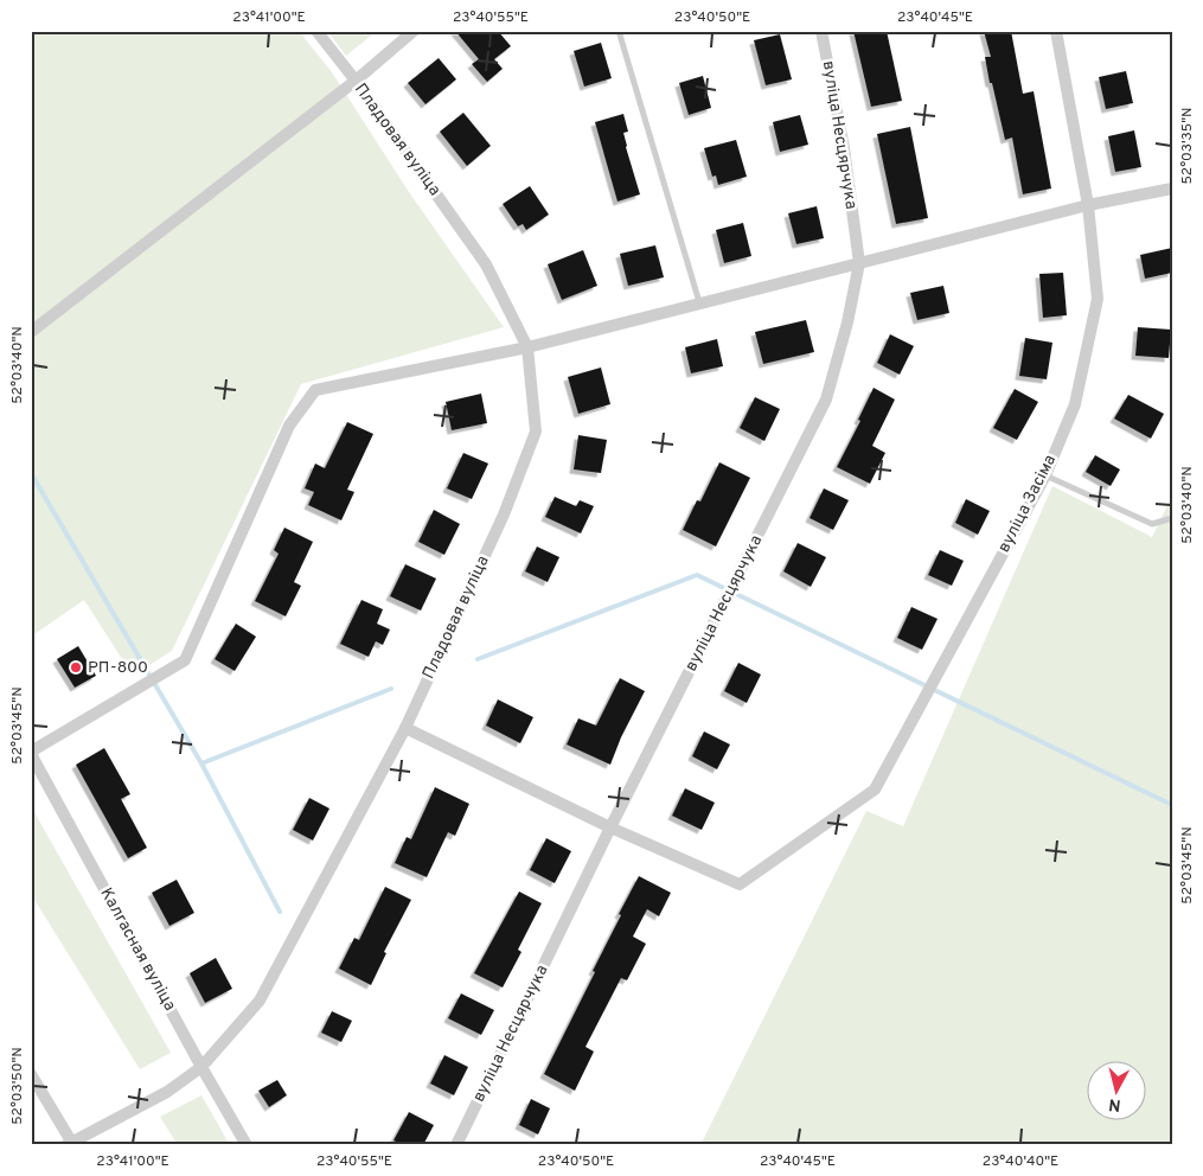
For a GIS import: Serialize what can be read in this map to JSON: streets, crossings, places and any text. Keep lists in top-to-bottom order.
{
  "streets": {
    "street": [
      "вуліца Несцярчука",
      "Пладовая вуліца",
      "вуліца Засіма",
      "Калгасная вуліца"
    ]
  },
  "crossings": [
    ["вуліца Несцярчука", "вуліца Засіма"],
    ["Пладовая вуліца", "Калгасная вуліца"]
  ],
  "places": ["РП-800"],
  "north": "bottom",
  "coordinates": [
    "23°41'00\"E",
    "23°40'55\"E",
    "23°40'50\"E",
    "23°40'45\"E",
    "52°03'35\"N",
    "52°03'40\"N",
    "52°03'45\"N",
    "52°03'50\"N",
    "23°40'40\"E"
  ]
}
